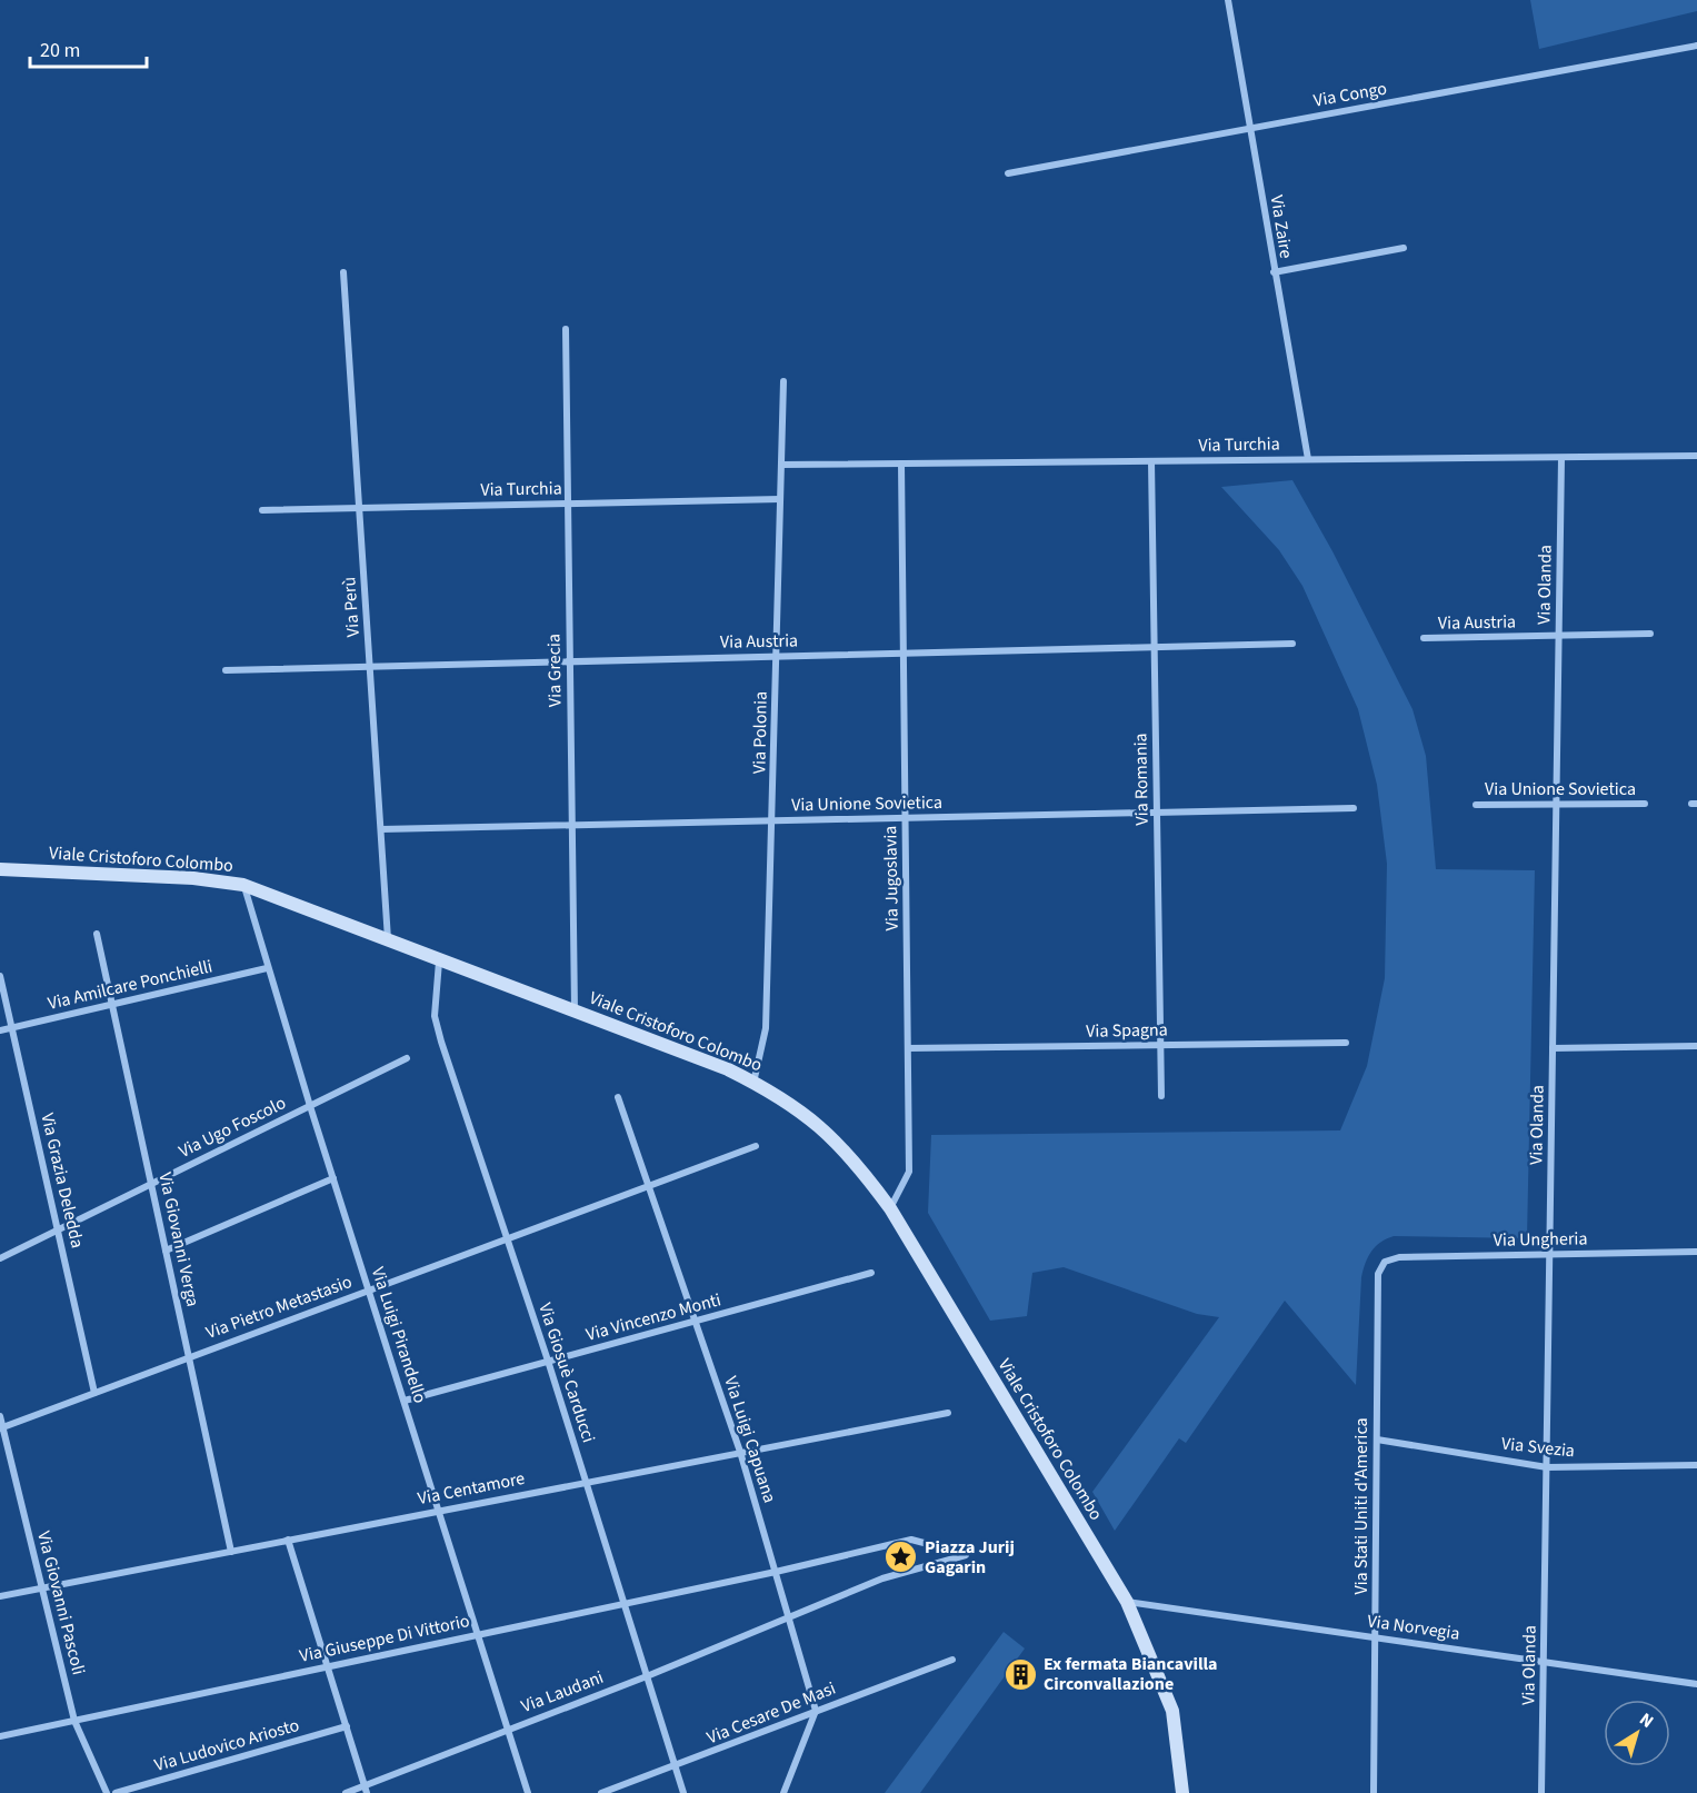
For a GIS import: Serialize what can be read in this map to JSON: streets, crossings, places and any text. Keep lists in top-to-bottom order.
{
  "streets": {
    "street": [
      "Via Congo",
      "Via Zaire",
      "Via Turchia",
      "Via Olanda",
      "Via Perù",
      "Via Austria",
      "Via Grecia",
      "Via Polonia",
      "Via Romania",
      "Via Unione Sovietica",
      "Viale Cristoforo Colombo",
      "Via Jugoslavia",
      "Via Amilcare Ponchielli",
      "Via Spagna",
      "Via Ugo Foscolo",
      "Via Grazia Deledda",
      "Via Giovanni Verga",
      "Via Ungheria",
      "Via Pietro Metastasio",
      "Via Vincenzo Monti",
      "Via Luigi Pirandello",
      "Via Giosuè Carducci",
      "Via Luigi Capuana",
      "Via Svezia",
      "Via Centamore",
      "Via Stati Uniti d'America",
      "Via Giovanni Pascoli",
      "Via Norvegia",
      "Via Giuseppe Di Vittorio",
      "Via Laudani",
      "Via Cesare De Masi",
      "Via Ludovico Ariosto"
    ]
  },
  "crossings": [
    ["Via Congo", "Via Zaire"],
    ["Via Zaire", "Via Turchia"],
    ["Via Turchia", "Via Olanda"],
    ["Via Turchia", "Via Perù"],
    ["Via Turchia", "Via Grecia"],
    ["Via Turchia", "Via Polonia"],
    ["Via Turchia", "Via Romania"],
    ["Via Turchia", "Via Jugoslavia"],
    ["Via Olanda", "Via Austria"],
    ["Via Olanda", "Via Unione Sovietica"],
    ["Via Olanda", "Via Ungheria"],
    ["Via Olanda", "Via Svezia"],
    ["Via Olanda", "Via Norvegia"],
    ["Via Perù", "Via Austria"],
    ["Via Perù", "Via Unione Sovietica"],
    ["Via Perù", "Viale Cristoforo Colombo"],
    ["Via Austria", "Via Grecia"],
    ["Via Austria", "Via Polonia"],
    ["Via Austria", "Via Romania"],
    ["Via Austria", "Via Jugoslavia"],
    ["Via Grecia", "Via Unione Sovietica"],
    ["Via Grecia", "Viale Cristoforo Colombo"],
    ["Via Polonia", "Via Unione Sovietica"],
    ["Via Polonia", "Viale Cristoforo Colombo"],
    ["Via Romania", "Via Unione Sovietica"],
    ["Via Romania", "Via Spagna"],
    ["Via Unione Sovietica", "Via Jugoslavia"],
    ["Viale Cristoforo Colombo", "Via Jugoslavia"],
    ["Viale Cristoforo Colombo", "Via Luigi Pirandello"],
    ["Viale Cristoforo Colombo", "Via Giosuè Carducci"],
    ["Viale Cristoforo Colombo", "Via Norvegia"],
    ["Via Jugoslavia", "Via Spagna"],
    ["Via Amilcare Ponchielli", "Via Grazia Deledda"],
    ["Via Amilcare Ponchielli", "Via Giovanni Verga"],
    ["Via Amilcare Ponchielli", "Via Luigi Pirandello"],
    ["Via Ugo Foscolo", "Via Grazia Deledda"],
    ["Via Ugo Foscolo", "Via Giovanni Verga"],
    ["Via Ugo Foscolo", "Via Luigi Pirandello"],
    ["Via Grazia Deledda", "Via Pietro Metastasio"],
    ["Via Giovanni Verga", "Via Pietro Metastasio"],
    ["Via Giovanni Verga", "Via Centamore"],
    ["Via Ungheria", "Via Stati Uniti d'America"],
    ["Via Pietro Metastasio", "Via Luigi Pirandello"],
    ["Via Pietro Metastasio", "Via Giosuè Carducci"],
    ["Via Pietro Metastasio", "Via Luigi Capuana"],
    ["Via Pietro Metastasio", "Via Giovanni Pascoli"],
    ["Via Vincenzo Monti", "Via Luigi Pirandello"],
    ["Via Vincenzo Monti", "Via Giosuè Carducci"],
    ["Via Vincenzo Monti", "Via Luigi Capuana"],
    ["Via Luigi Pirandello", "Via Centamore"],
    ["Via Luigi Pirandello", "Via Giuseppe Di Vittorio"],
    ["Via Luigi Pirandello", "Via Laudani"],
    ["Via Giosuè Carducci", "Via Centamore"],
    ["Via Giosuè Carducci", "Via Giuseppe Di Vittorio"],
    ["Via Giosuè Carducci", "Via Laudani"],
    ["Via Giosuè Carducci", "Via Cesare De Masi"],
    ["Via Luigi Capuana", "Via Centamore"],
    ["Via Luigi Capuana", "Via Giuseppe Di Vittorio"],
    ["Via Luigi Capuana", "Via Laudani"],
    ["Via Luigi Capuana", "Via Cesare De Masi"],
    ["Via Svezia", "Via Stati Uniti d'America"],
    ["Via Centamore", "Via Giovanni Pascoli"],
    ["Via Stati Uniti d'America", "Via Norvegia"],
    ["Via Giovanni Pascoli", "Via Giuseppe Di Vittorio"],
    ["Via Giuseppe Di Vittorio", "Via Laudani"]
  ],
  "places": {
    "place": ["Piazza Jurij Gagarin"],
    "building": ["Ex fermata Biancavilla Circonvallazione"]
  },
  "scale_bar": "20 m",
  "north": "top right"
}
